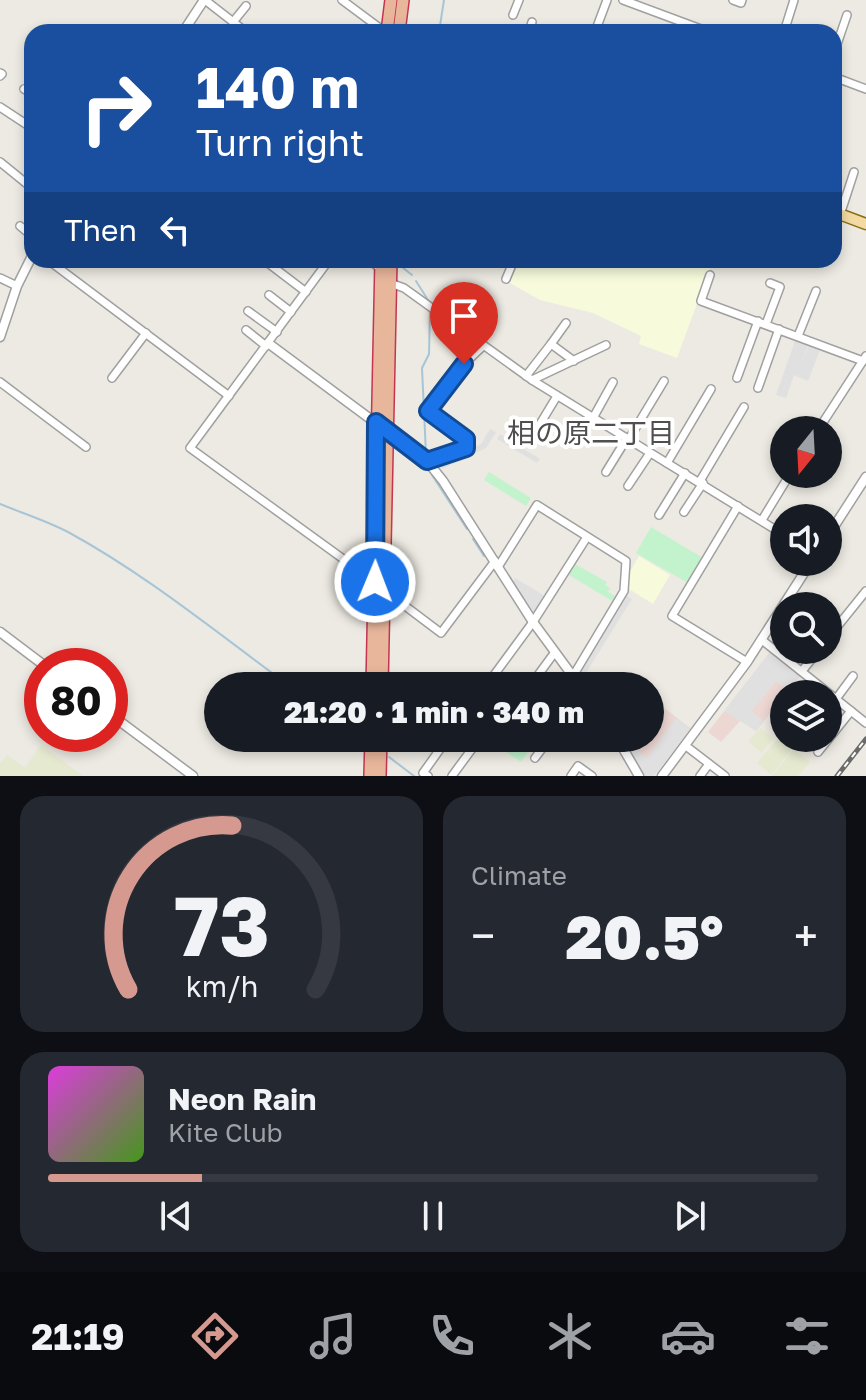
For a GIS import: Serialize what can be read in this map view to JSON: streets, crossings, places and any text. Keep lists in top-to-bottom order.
{
  "districts": ["相の原二丁目"],
  "north": "bottom",
  "page": {
    "turn": ["140 m", "Turn right"],
    "then": "Then",
    "limit": "80",
    "trip": "21:20 · 1 min · 340 m",
    "tile": "Climate",
    "heat": ["−", "20.5°", "+"],
    "song": ["Neon Rain", "Kite Club"],
    "tabs": "21:19",
    "gauge": ["73", "km/h"]
  }
}
